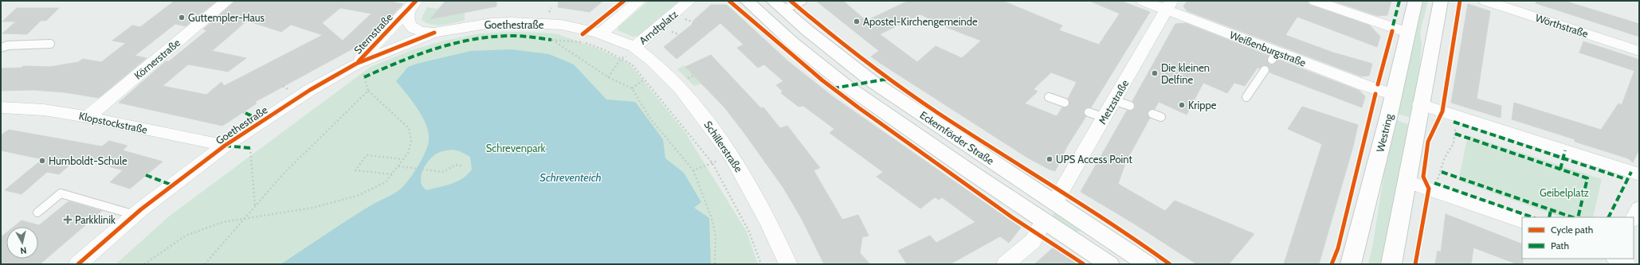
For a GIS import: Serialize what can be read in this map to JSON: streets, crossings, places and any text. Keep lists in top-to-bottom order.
{
  "streets": {
    "main road": ["Westring", "Eckernförder Straße"],
    "street": [
      "Goethestraße",
      "Wörthstraße",
      "Arndtplatz",
      "Sternstraße",
      "Weißenburgstraße",
      "Körnerstraße",
      "Metzstraße",
      "Klopstockstraße",
      "Schillerstraße"
    ]
  },
  "crossings": [
    ["Goethestraße", "Arndtplatz"],
    ["Goethestraße", "Sternstraße"],
    ["Goethestraße", "Klopstockstraße"],
    ["Arndtplatz", "Schillerstraße"],
    ["Weißenburgstraße", "Metzstraße"],
    ["Weißenburgstraße", "Westring"],
    ["Körnerstraße", "Klopstockstraße"],
    ["Metzstraße", "Eckernförder Straße"]
  ],
  "water": ["Schreventeich"],
  "parks": ["Schrevenpark", "Geibelplatz"],
  "places": {
    "other": [
      "Guttempler-Haus",
      "Apostel-Kirchengemeinde",
      "Die kleinen Delfine",
      "Krippe",
      "UPS Access Point",
      "Humboldt-Schule"
    ],
    "health": ["Parkklinik"]
  },
  "legend": ["Cycle path", "Path"],
  "north": "bottom"
}
